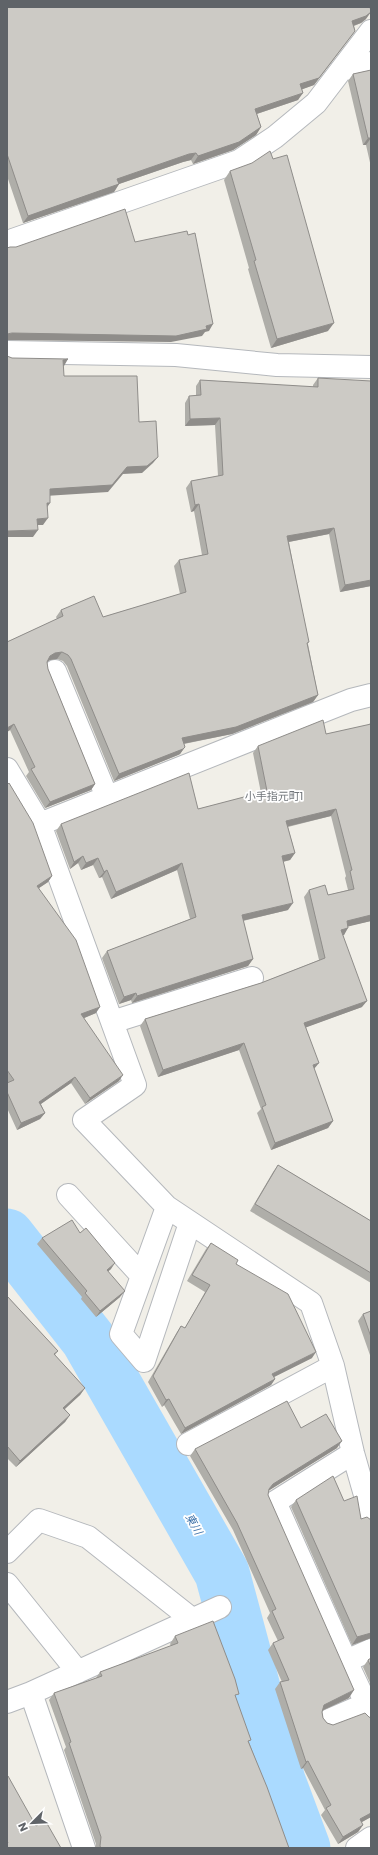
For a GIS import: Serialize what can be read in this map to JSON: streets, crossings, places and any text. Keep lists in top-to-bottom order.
{
  "districts": ["小手指元町1"],
  "water": ["東川"],
  "north": "bottom left"
}
